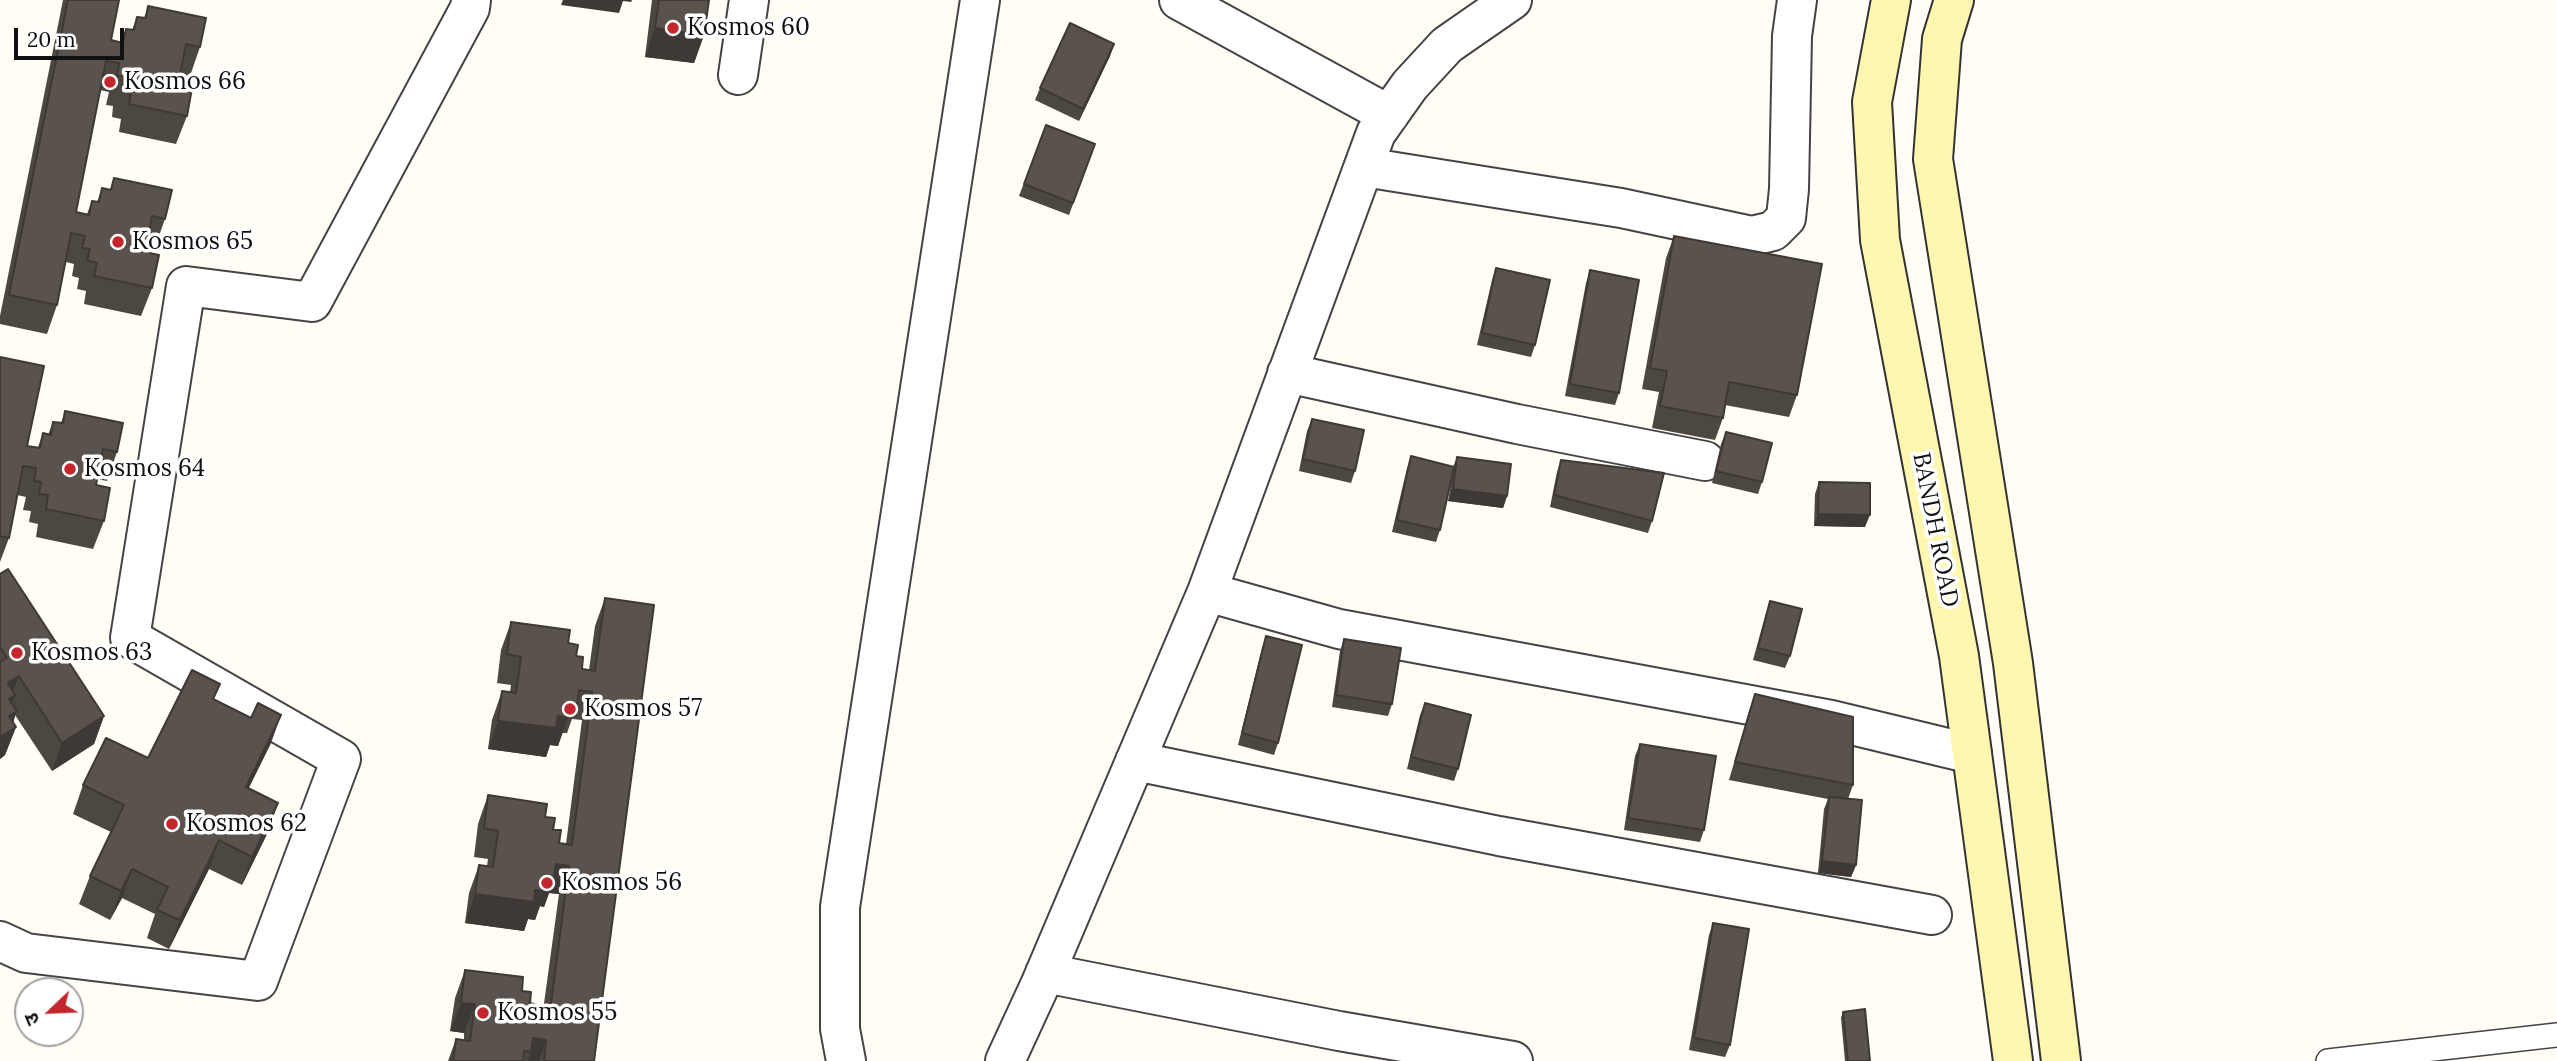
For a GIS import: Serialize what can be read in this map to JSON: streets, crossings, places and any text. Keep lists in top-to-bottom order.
{
  "streets": {
    "main road": ["BANDH ROAD"]
  },
  "places": [
    "Kosmos 60",
    "Kosmos 66",
    "Kosmos 65",
    "Kosmos 64",
    "Kosmos 63",
    "Kosmos 57",
    "Kosmos 62",
    "Kosmos 56",
    "Kosmos 55"
  ],
  "scale_bar": "20 m",
  "north": "bottom left"
}
